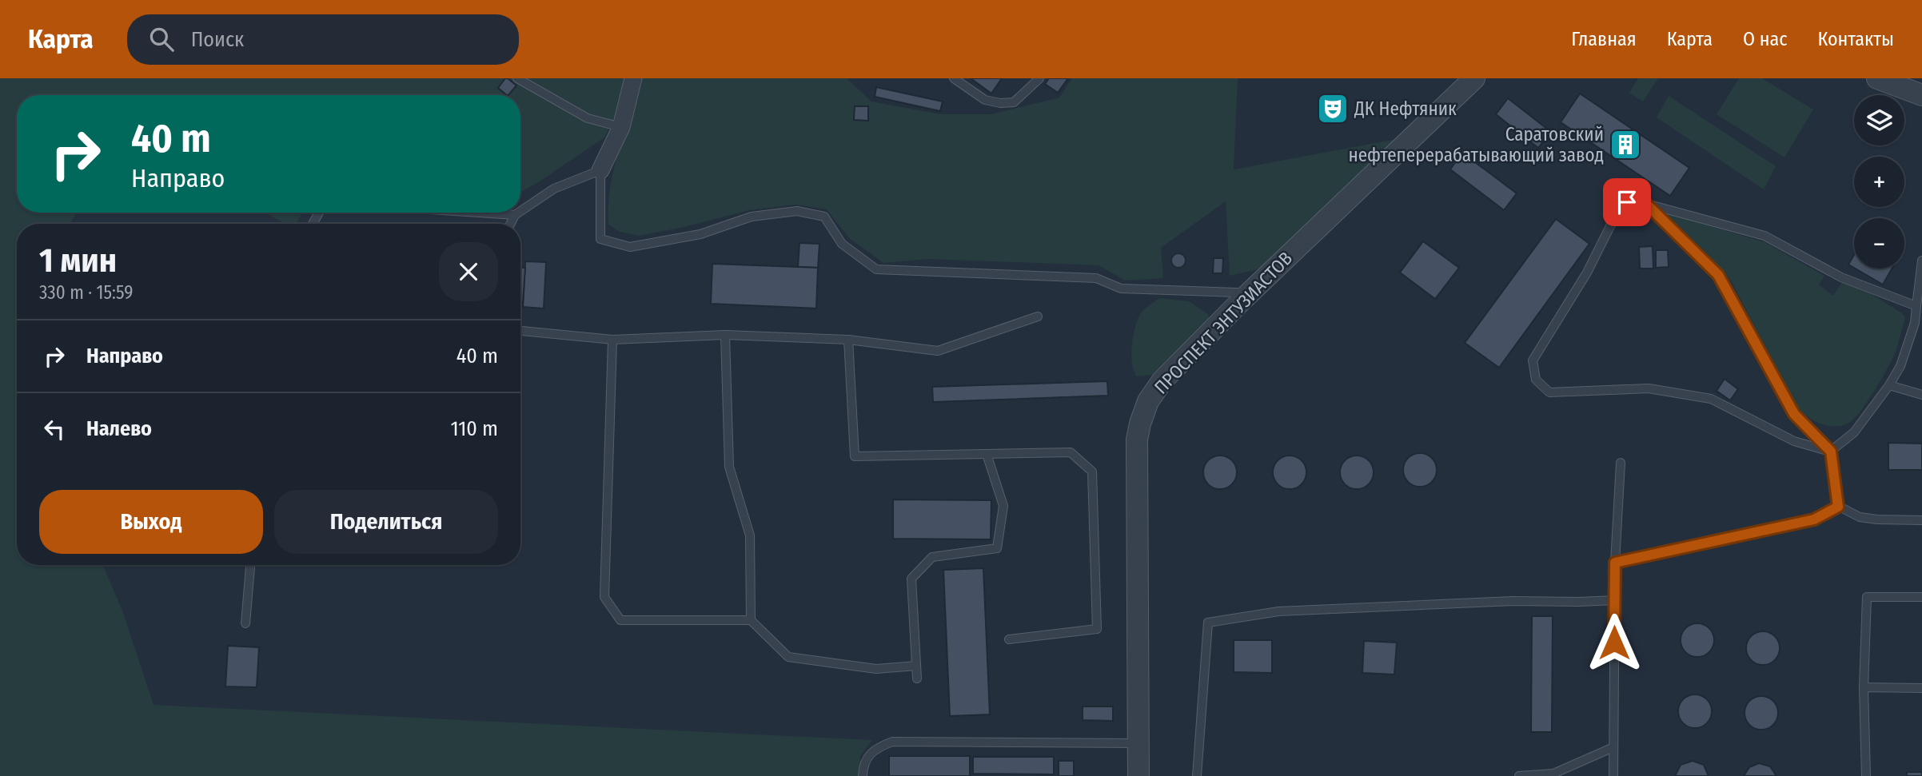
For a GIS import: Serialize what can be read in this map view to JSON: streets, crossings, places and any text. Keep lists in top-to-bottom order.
{
  "streets": {
    "street": ["ПРОСПЕКТ ЭНТУЗИАСТОВ"]
  },
  "places": {
    "theatre": ["ДК Нефтяник"],
    "building": ["Саратовский нефтеперерабатывающий завод"]
  },
  "page": {
    "header": "Карта",
    "search": "Поиск",
    "nav": [
      "Главная",
      "Карта",
      "О нас",
      "Контакты"
    ],
    "map_buttons": ["+", "−"],
    "turn": ["40 m", "Направо"],
    "heading": ["1 мин", "330 m · 15:59"],
    "list": [
      {
        "name": "Направо",
        "value": "40 m"
      },
      {
        "name": "Налево",
        "value": "110 m"
      }
    ],
    "buttons": ["Выход", "Поделиться"]
  }
}
